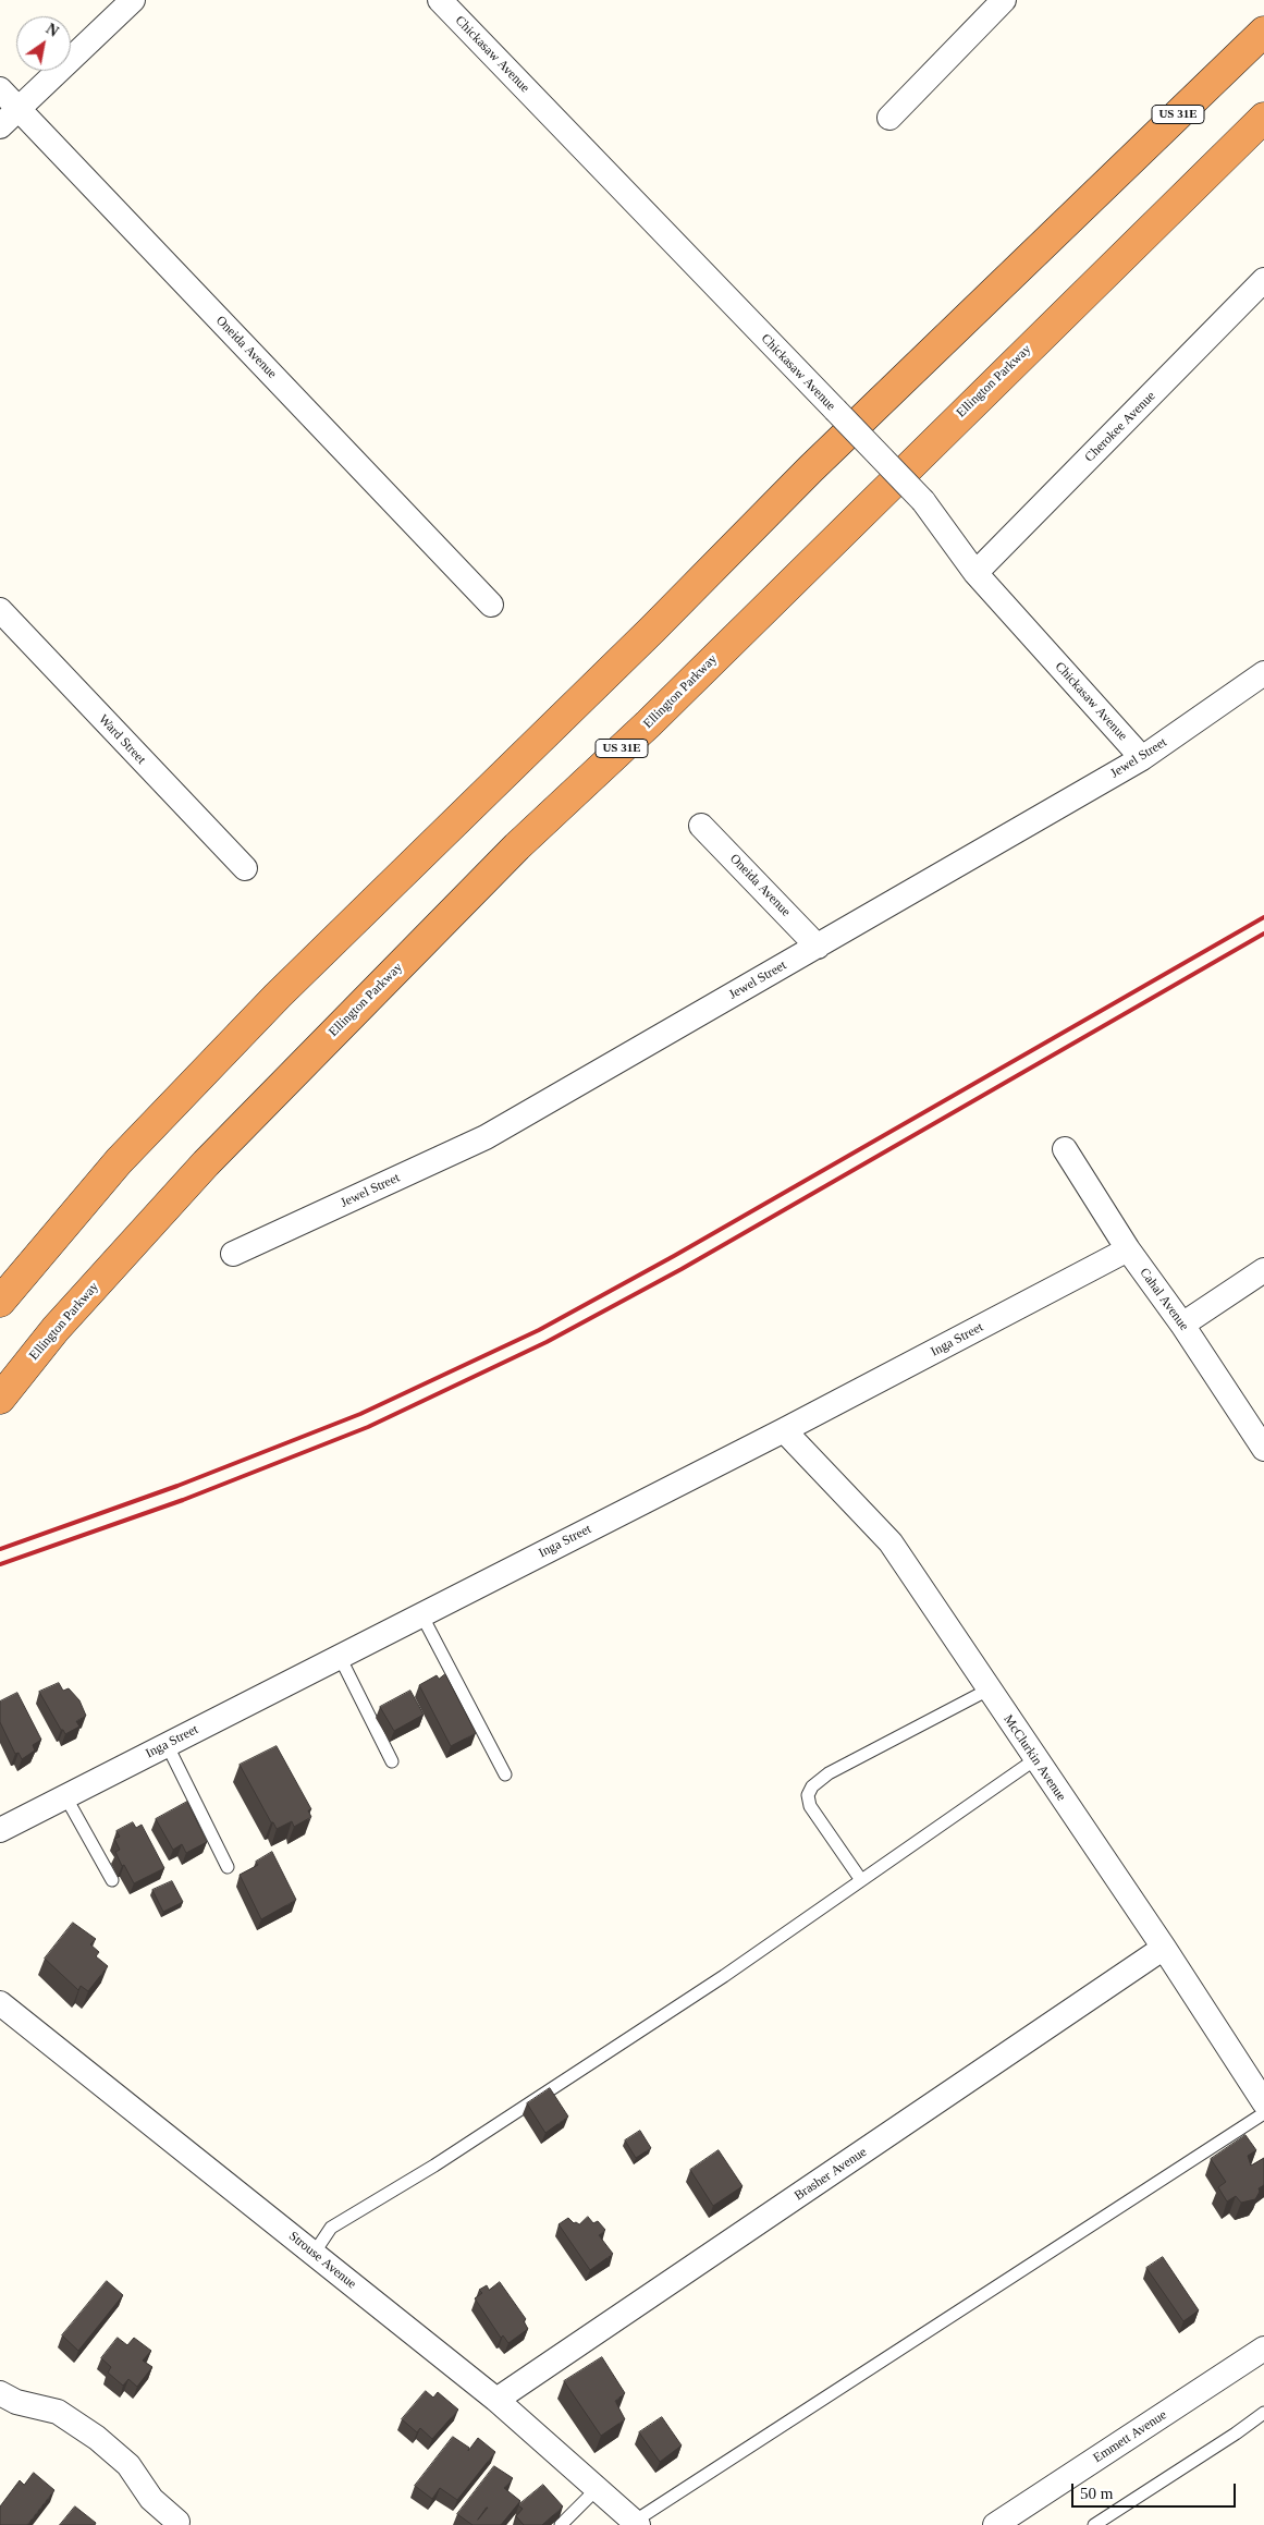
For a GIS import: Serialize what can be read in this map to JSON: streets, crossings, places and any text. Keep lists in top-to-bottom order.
{
  "streets": {
    "highway": ["US 31E", "Ellington Parkway"],
    "street": [
      "Chickasaw Avenue",
      "Oneida Avenue",
      "Cherokee Avenue",
      "Ward Street",
      "Jewel Street",
      "Cahal Avenue",
      "Inga Street",
      "McClurkin Avenue",
      "Brasher Avenue",
      "Strouse Avenue",
      "Emmett Avenue"
    ]
  },
  "crossings": [
    ["Chickasaw Avenue", "Cherokee Avenue"],
    ["Chickasaw Avenue", "Jewel Street"],
    ["Oneida Avenue", "Jewel Street"],
    ["Cahal Avenue", "Inga Street"],
    ["Inga Street", "McClurkin Avenue"],
    ["McClurkin Avenue", "Brasher Avenue"],
    ["Brasher Avenue", "Strouse Avenue"]
  ],
  "scale_bar": "50 m",
  "north": "top right"
}
